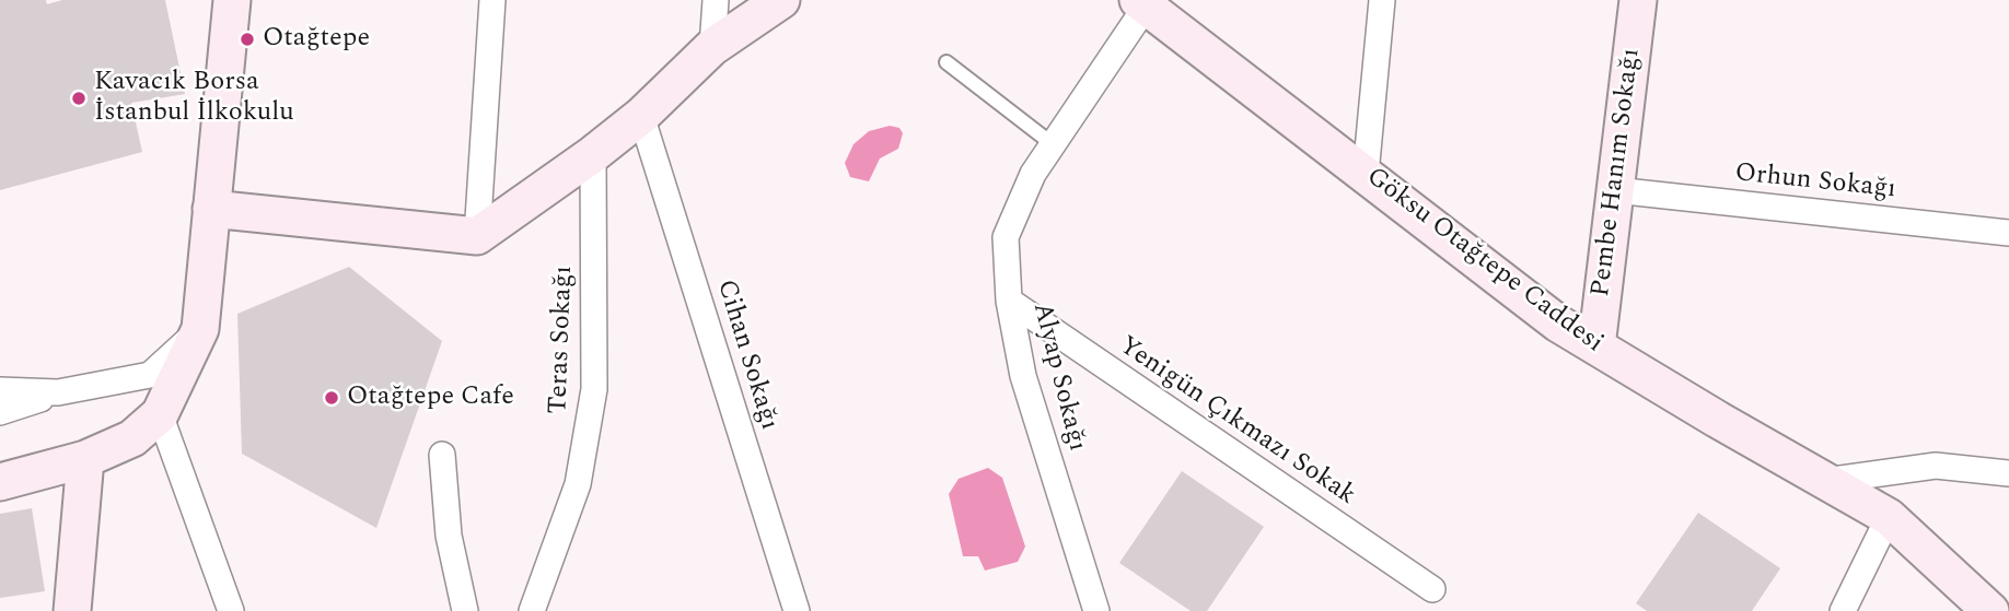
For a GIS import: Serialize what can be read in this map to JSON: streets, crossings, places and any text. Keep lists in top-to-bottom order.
{
  "streets": {
    "street": [
      "Pembe Hanım Sokağı",
      "Orhun Sokağı",
      "Göksu Otağtepe Caddesi",
      "Teras Sokağı",
      "Cihan Sokağı",
      "Alyap Sokağı",
      "Yenigün Çıkmazı Sokak"
    ]
  },
  "crossings": [
    ["Pembe Hanım Sokağı", "Orhun Sokağı"],
    ["Pembe Hanım Sokağı", "Göksu Otağtepe Caddesi"],
    ["Göksu Otağtepe Caddesi", "Alyap Sokağı"],
    ["Alyap Sokağı", "Yenigün Çıkmazı Sokak"]
  ],
  "places": ["Otağtepe", "Kavacık Borsa İstanbul İlkokulu", "Otağtepe Cafe"]
}
